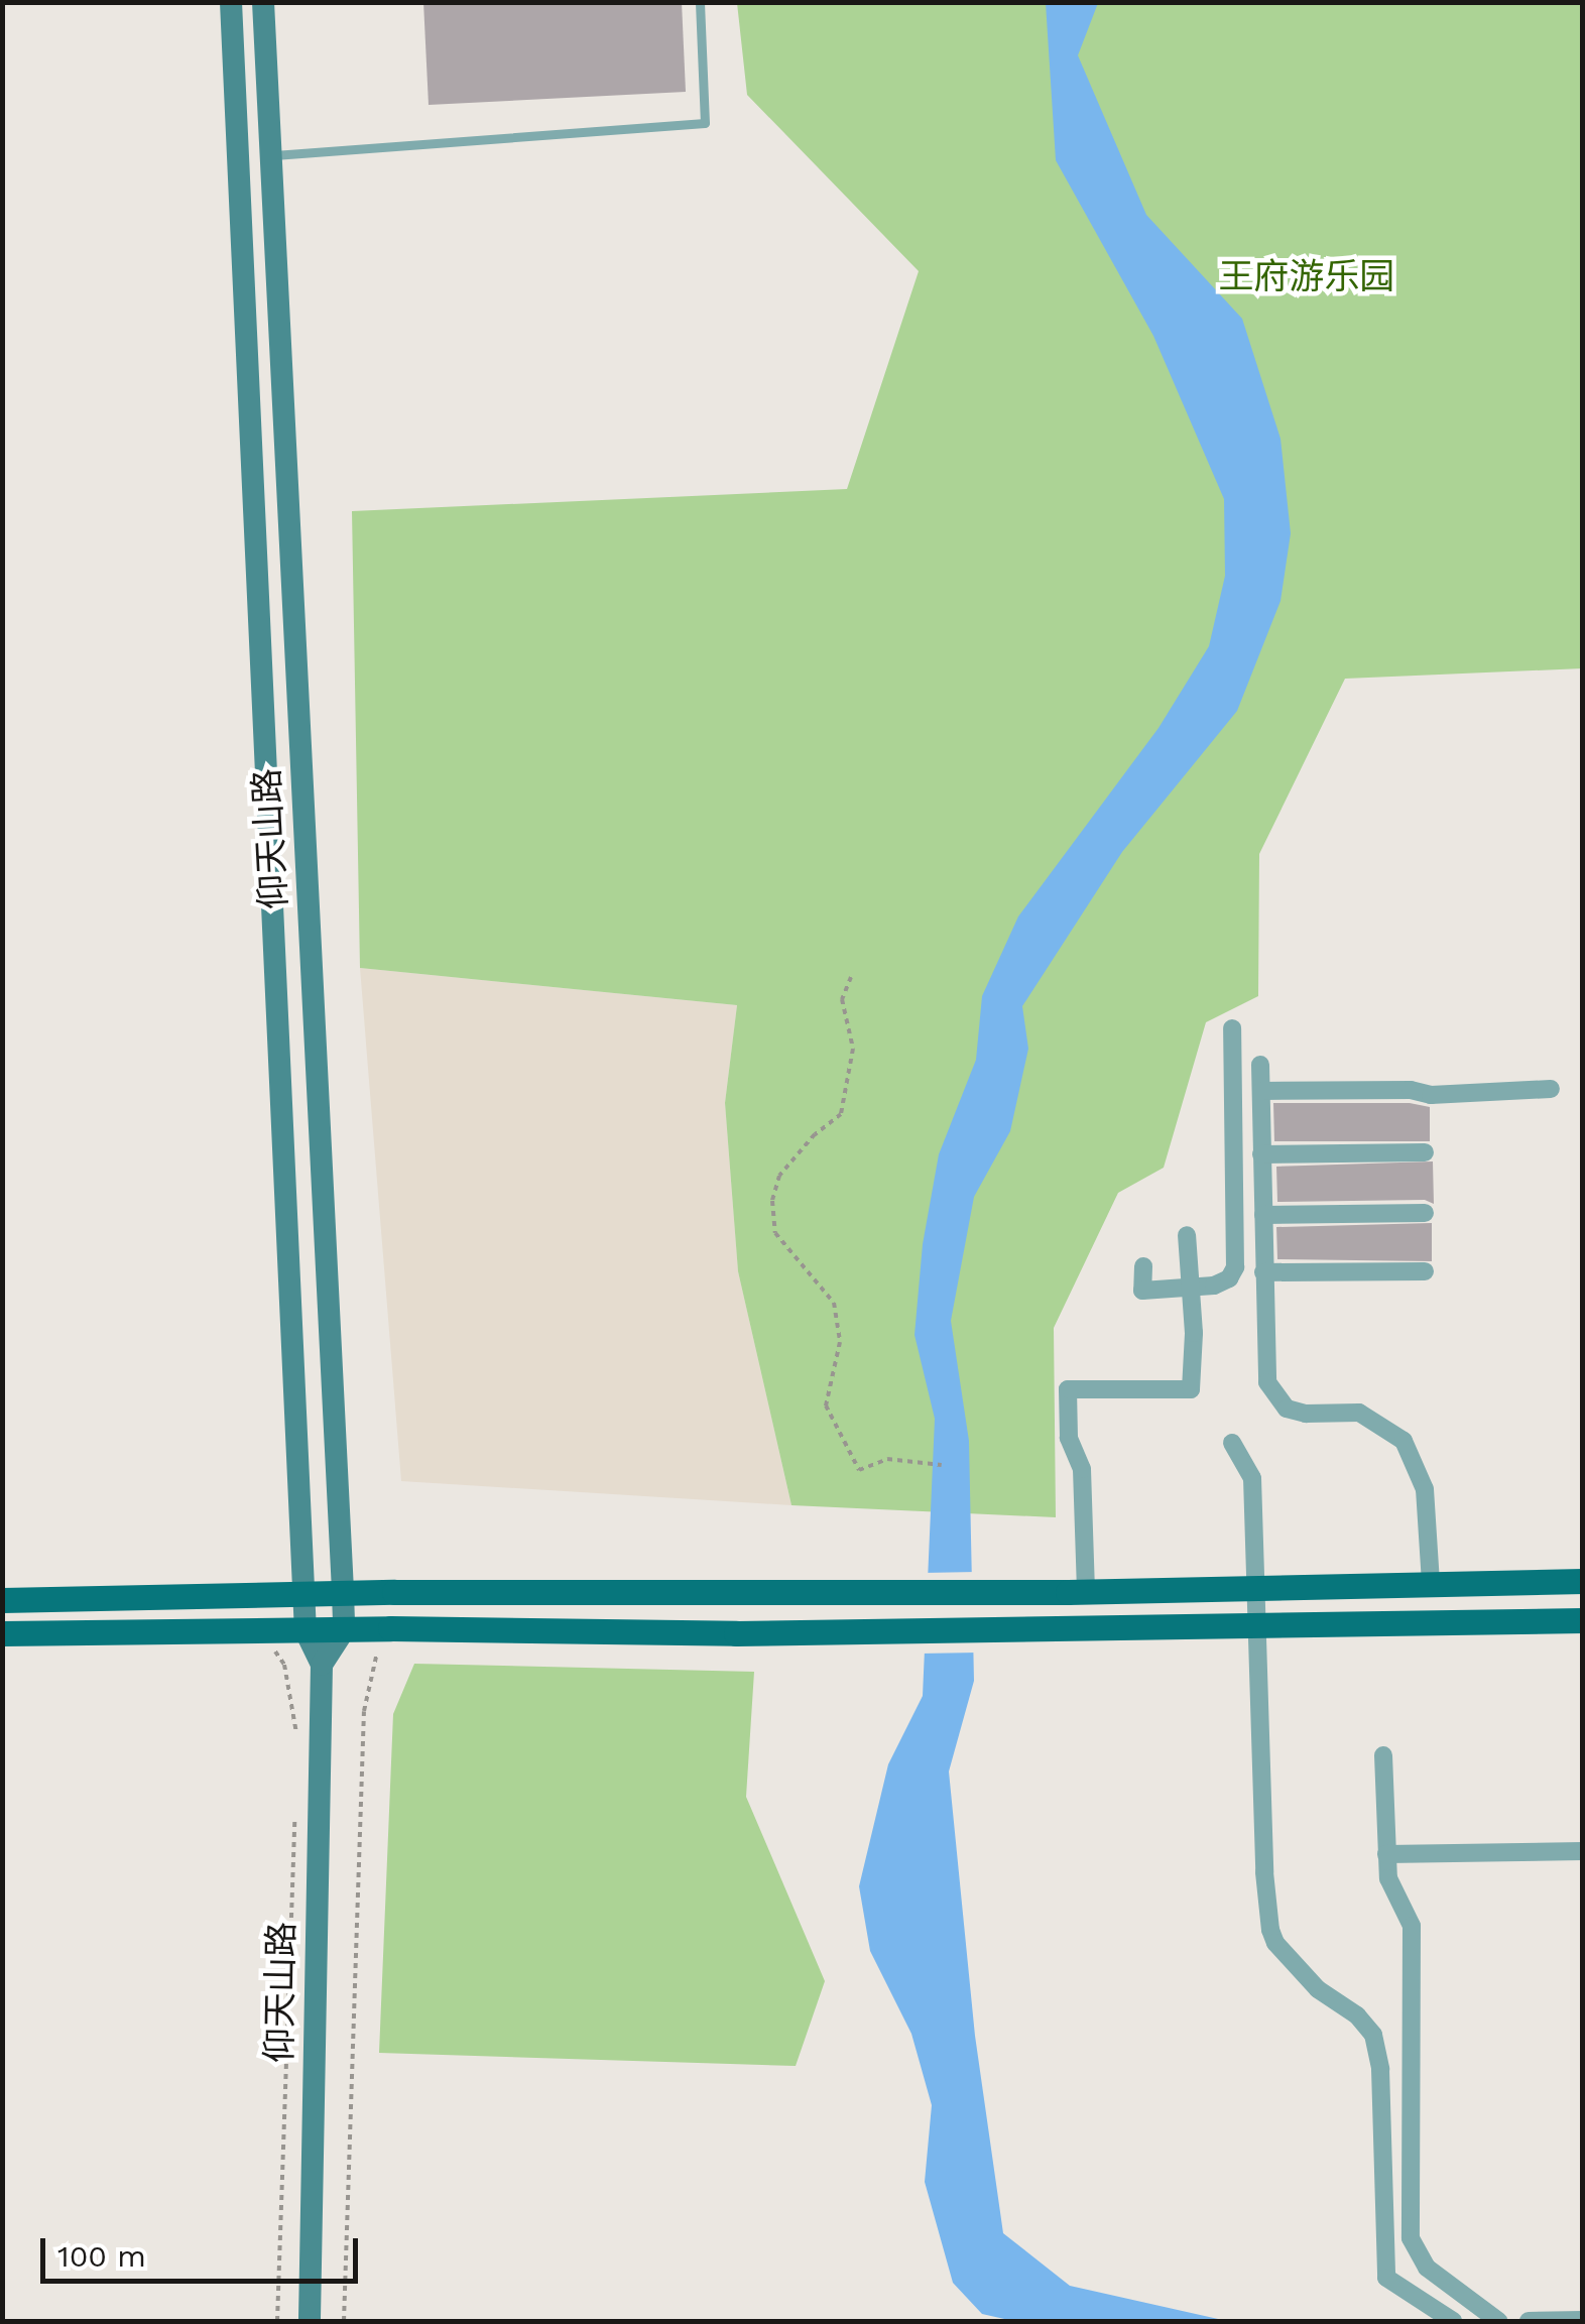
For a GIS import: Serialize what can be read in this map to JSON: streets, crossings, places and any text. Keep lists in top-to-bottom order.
{
  "streets": {
    "main road": ["仰天山路"]
  },
  "parks": ["王府游乐园"],
  "scale_bar": "100 m"
}
